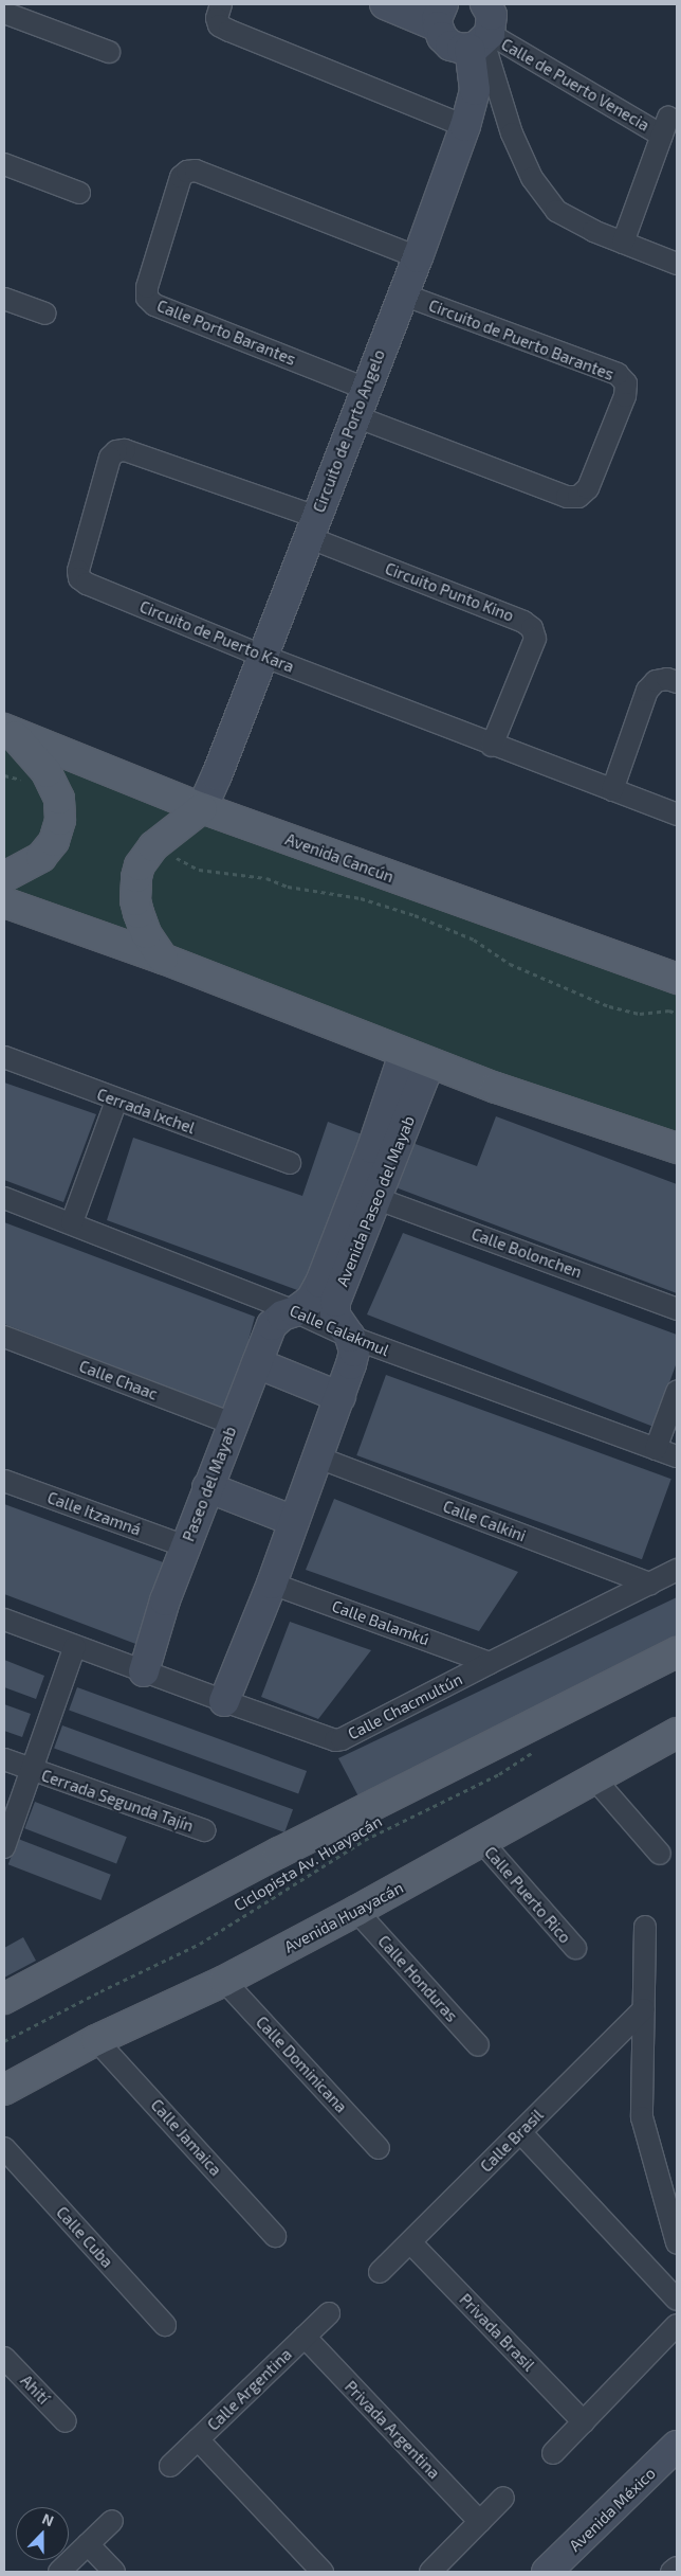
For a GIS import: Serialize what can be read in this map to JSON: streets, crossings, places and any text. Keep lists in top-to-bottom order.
{
  "streets": {
    "main road": ["Avenida Cancún", "Avenida Huayacán"],
    "street": [
      "Calle de Puerto Venecia",
      "Calle Porto Barantes",
      "Circuito de Puerto Barantes",
      "Circuito de Porto Angelo",
      "Circuito Punto Kino",
      "Circuito de Puerto Kara",
      "Cerrada Ixchel",
      "Avenida Paseo del Mayab",
      "Calle Bolonchen",
      "Calle Calakmul",
      "Calle Chaac",
      "Paseo del Mayab",
      "Calle Itzamná",
      "Calle Calkini",
      "Calle Balamkú",
      "Calle Chacmultún",
      "Cerrada Segunda Tajín",
      "Calle Puerto Rico",
      "Calle Honduras",
      "Calle Dominicana",
      "Calle Jamaica",
      "Calle Brasil",
      "Calle Cuba",
      "Privada Brasil",
      "Ahití",
      "Calle Argentina",
      "Privada Argentina",
      "Avenida México"
    ],
    "path": ["Ciclopista Av. Huayacán"]
  },
  "crossings": [
    ["Calle de Puerto Venecia", "Circuito de Porto Angelo"],
    ["Calle Porto Barantes", "Circuito de Porto Angelo"],
    ["Circuito de Puerto Barantes", "Circuito de Porto Angelo"],
    ["Circuito de Porto Angelo", "Circuito Punto Kino"],
    ["Circuito de Porto Angelo", "Circuito de Puerto Kara"],
    ["Circuito de Porto Angelo", "Avenida Cancún"],
    ["Circuito Punto Kino", "Circuito de Puerto Kara"],
    ["Avenida Paseo del Mayab", "Calle Bolonchen"],
    ["Avenida Paseo del Mayab", "Calle Calakmul"],
    ["Avenida Paseo del Mayab", "Paseo del Mayab"],
    ["Calle Calakmul", "Paseo del Mayab"],
    ["Calle Chaac", "Paseo del Mayab"],
    ["Paseo del Mayab", "Calle Itzamná"],
    ["Paseo del Mayab", "Calle Chacmultún"],
    ["Calle Calkini", "Calle Chacmultún"],
    ["Calle Balamkú", "Calle Chacmultún"],
    ["Calle Puerto Rico", "Avenida Huayacán"],
    ["Avenida Huayacán", "Calle Honduras"],
    ["Avenida Huayacán", "Calle Dominicana"],
    ["Avenida Huayacán", "Calle Jamaica"],
    ["Calle Brasil", "Privada Brasil"],
    ["Calle Argentina", "Privada Argentina"]
  ],
  "north": "top"
}
